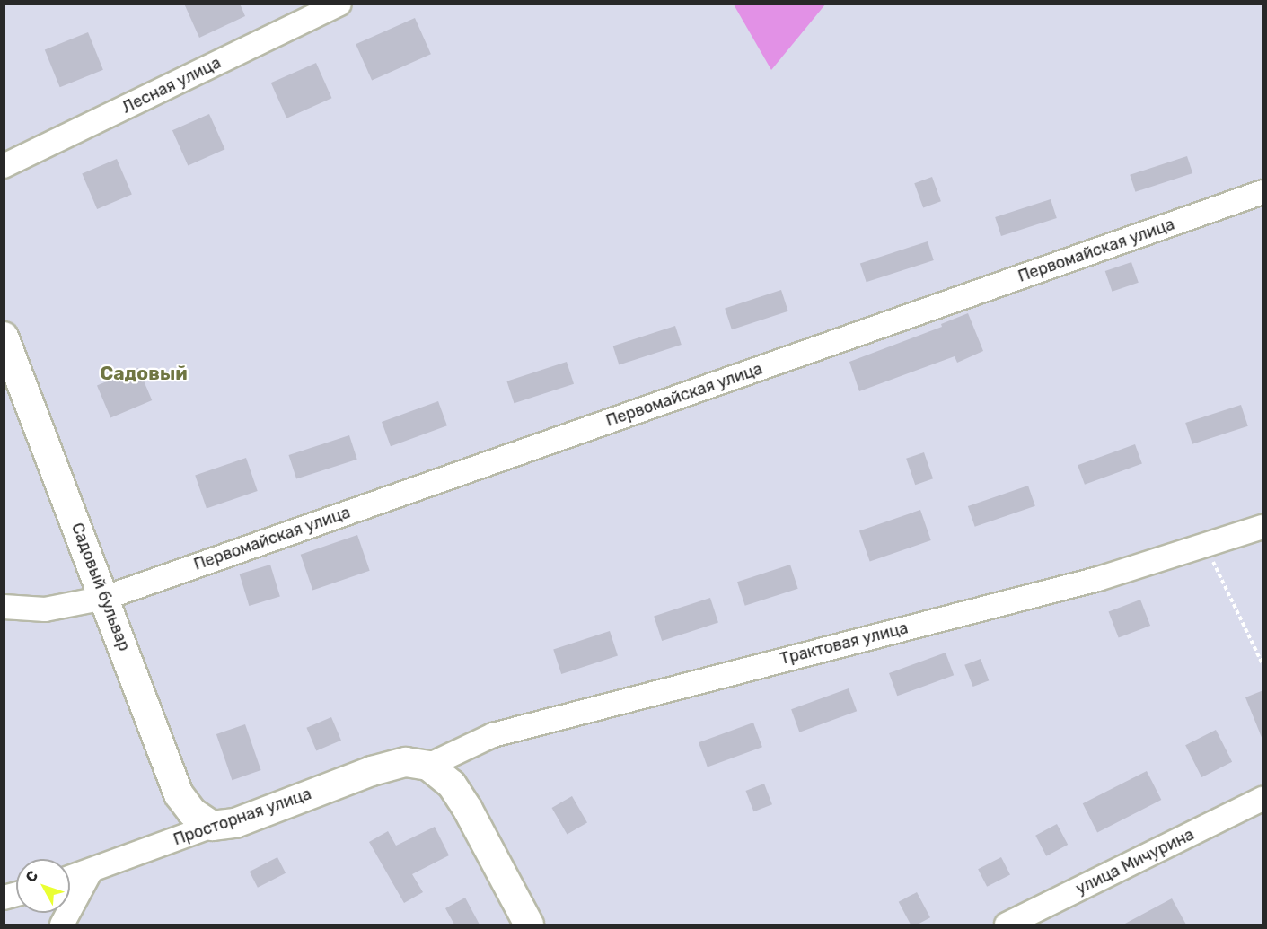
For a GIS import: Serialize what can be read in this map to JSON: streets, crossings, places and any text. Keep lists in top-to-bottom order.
{
  "streets": {
    "street": [
      "Лесная улица",
      "Первомайская улица",
      "Садовый бульвар",
      "Трактовая улица",
      "Просторная улица",
      "улица Мичурина"
    ]
  },
  "crossings": [
    ["Первомайская улица", "Садовый бульвар"],
    ["Садовый бульвар", "Просторная улица"],
    ["Трактовая улица", "Просторная улица"]
  ],
  "districts": ["Садовый"],
  "north": "top left"
}
